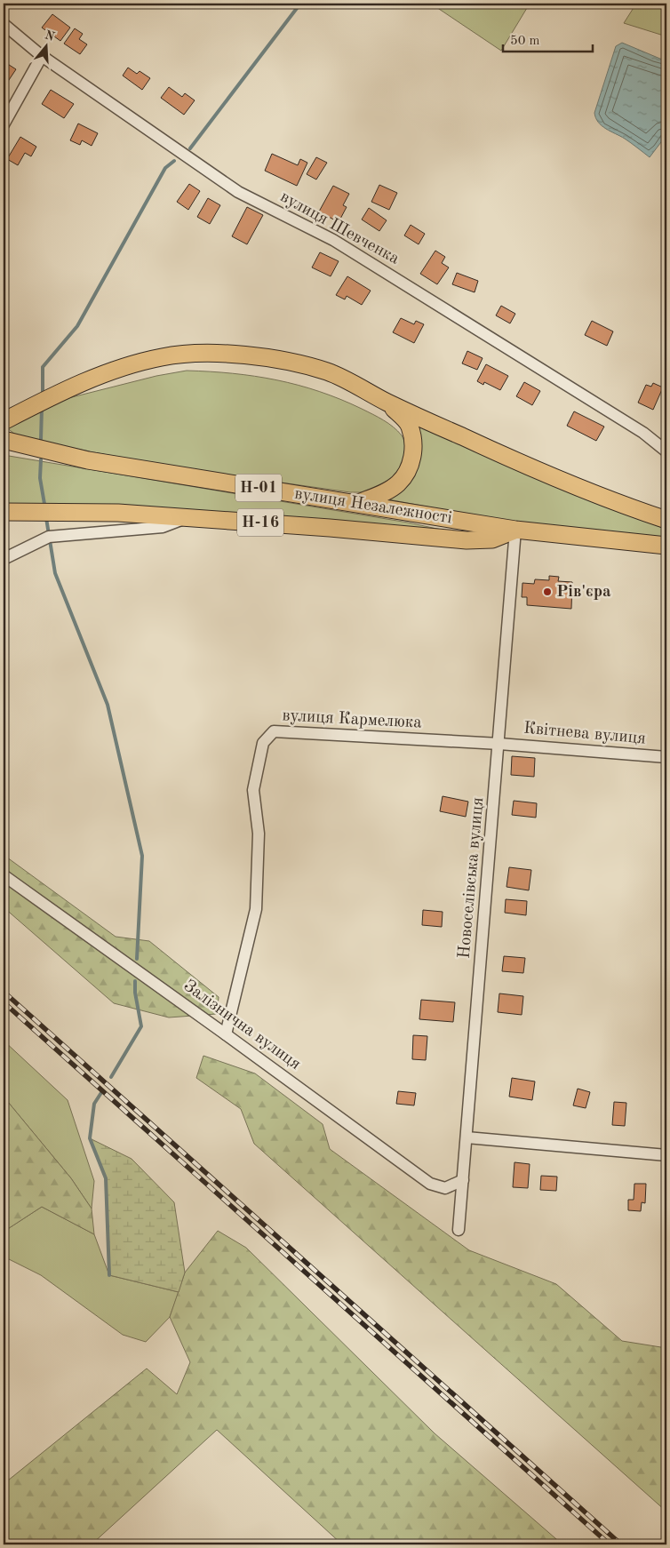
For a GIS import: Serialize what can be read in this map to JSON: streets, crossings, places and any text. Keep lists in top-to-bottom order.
{
  "streets": {
    "main road": ["Н-01", "вулиця Незалежності", "Н-16"],
    "street": [
      "вулиця Шевченка",
      "вулиця Кармелюка",
      "Квітнева вулиця",
      "Новоселівська вулиця",
      "Залізнична вулиця"
    ]
  },
  "crossings": [
    ["вулиця Незалежності", "Н-16"],
    ["вулиця Незалежності", "Новоселівська вулиця"],
    ["Н-16", "Новоселівська вулиця"],
    ["вулиця Кармелюка", "Квітнева вулиця"],
    ["вулиця Кармелюка", "Новоселівська вулиця"],
    ["вулиця Кармелюка", "Залізнична вулиця"],
    ["Квітнева вулиця", "Новоселівська вулиця"],
    ["Новоселівська вулиця", "Залізнична вулиця"]
  ],
  "places": ["Рів'єра"],
  "scale_bar": "50 m",
  "north": "top"
}
